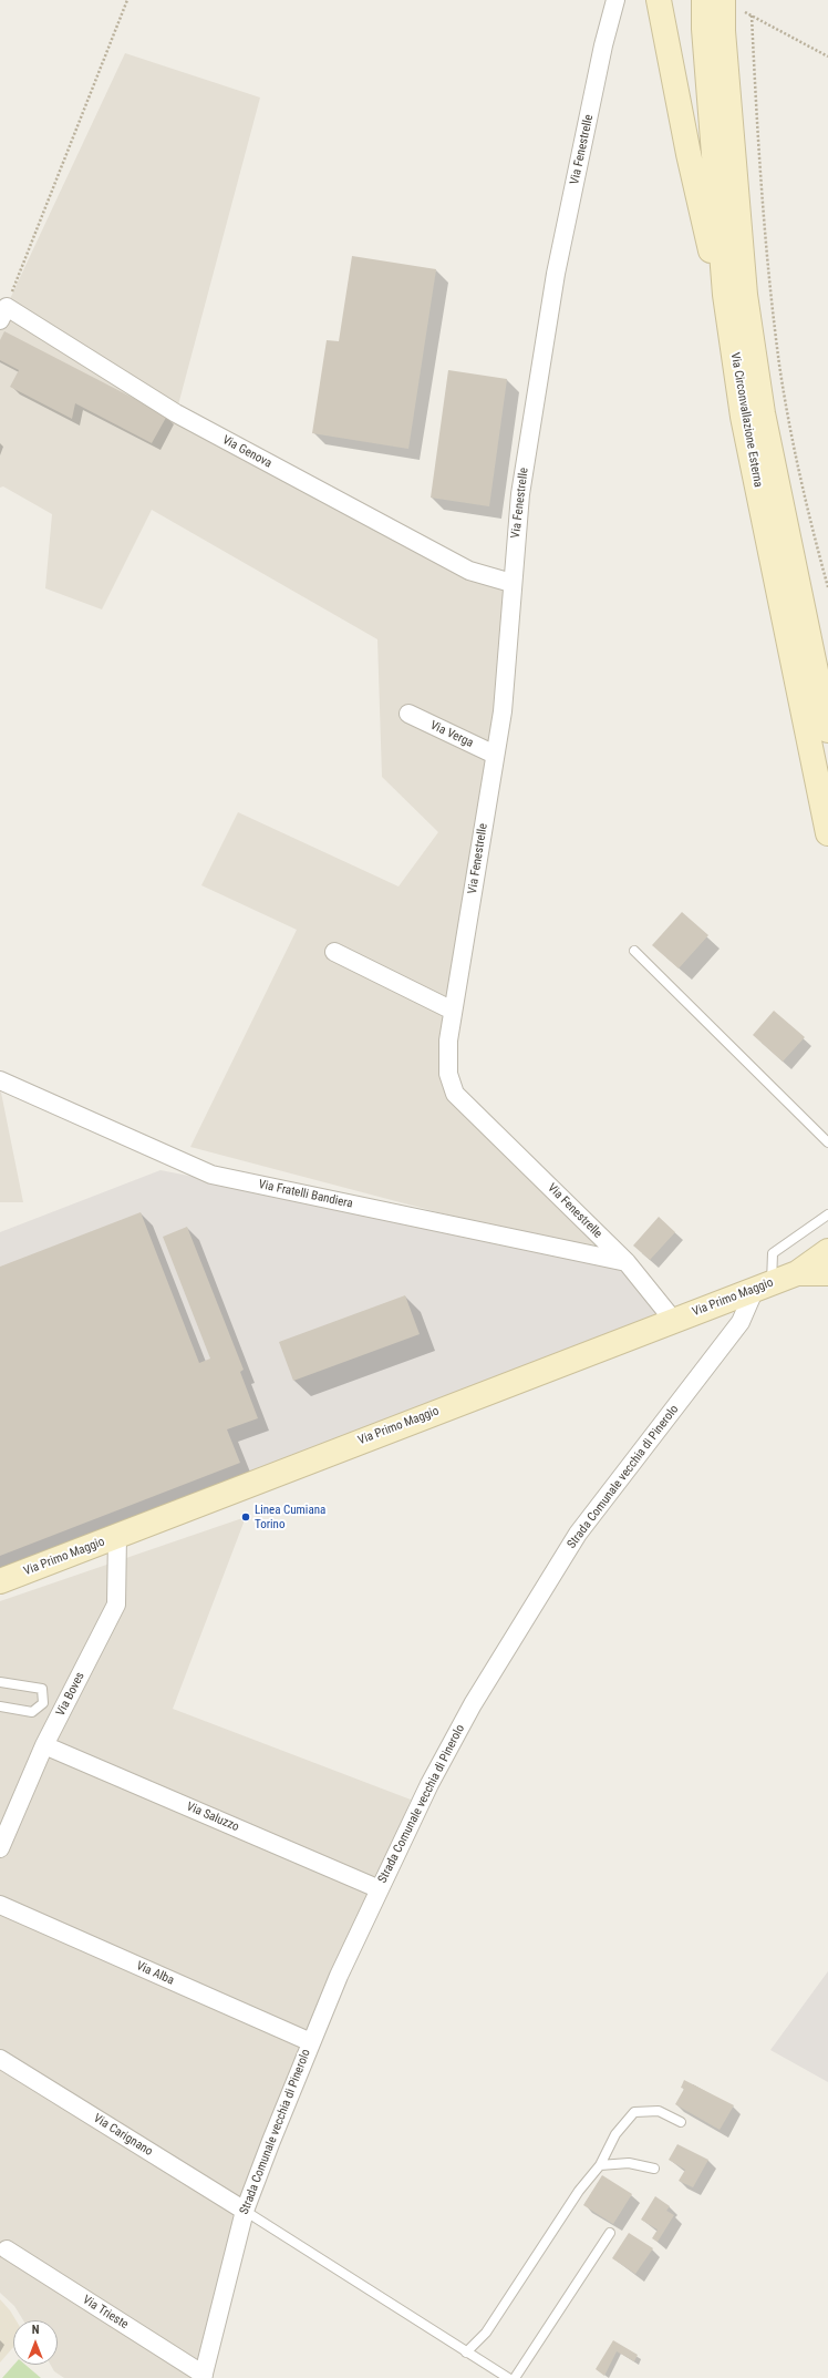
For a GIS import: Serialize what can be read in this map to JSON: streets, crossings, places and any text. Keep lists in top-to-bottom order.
{
  "streets": {
    "main road": ["Via Circonvallazione Esterna", "Via Primo Maggio"],
    "street": [
      "Via Fenestrelle",
      "Via Genova",
      "Via Verga",
      "Via Fratelli Bandiera",
      "Strada Comunale vecchia di Pinerolo",
      "Via Boves",
      "Via Saluzzo",
      "Via Alba",
      "Via Carignano",
      "Via Trieste"
    ]
  },
  "crossings": [
    ["Via Fenestrelle", "Via Genova"],
    ["Via Fenestrelle", "Via Verga"],
    ["Via Fenestrelle", "Via Fratelli Bandiera"],
    ["Via Fenestrelle", "Via Primo Maggio"],
    ["Via Primo Maggio", "Strada Comunale vecchia di Pinerolo"],
    ["Via Primo Maggio", "Via Boves"],
    ["Strada Comunale vecchia di Pinerolo", "Via Saluzzo"],
    ["Strada Comunale vecchia di Pinerolo", "Via Alba"],
    ["Strada Comunale vecchia di Pinerolo", "Via Carignano"],
    ["Strada Comunale vecchia di Pinerolo", "Via Trieste"],
    ["Via Boves", "Via Saluzzo"]
  ],
  "places": ["Linea Cumiana Torino"],
  "north": "top"
}
